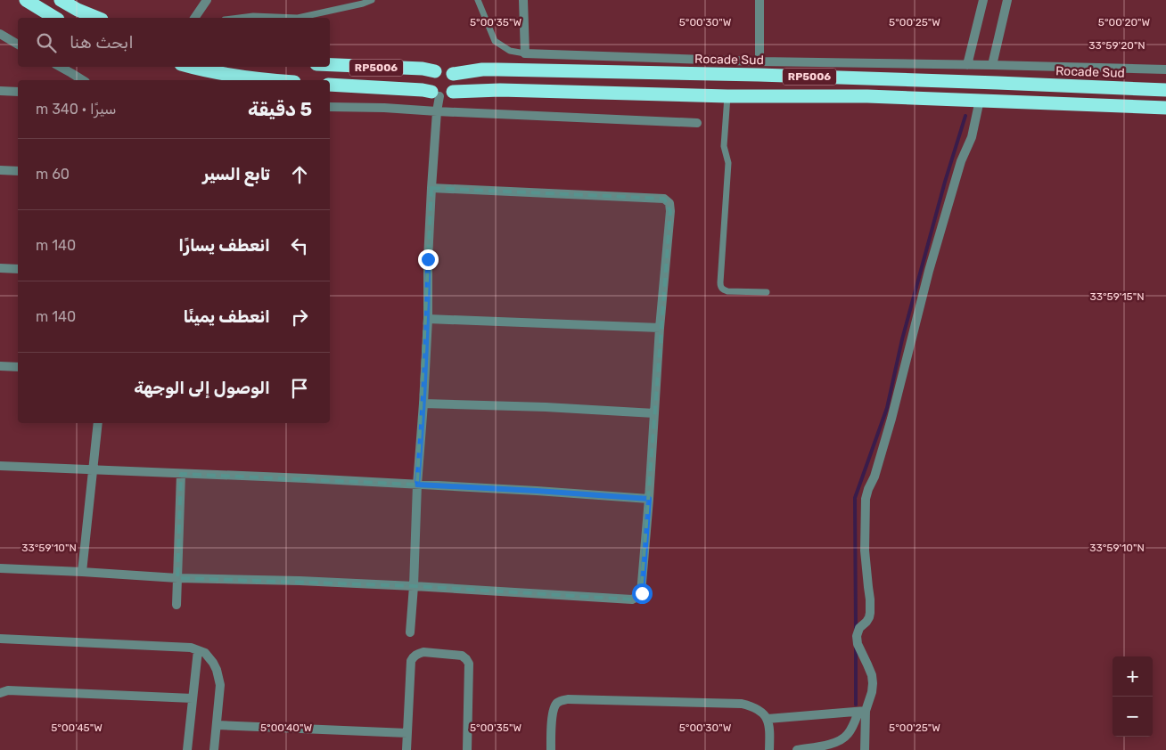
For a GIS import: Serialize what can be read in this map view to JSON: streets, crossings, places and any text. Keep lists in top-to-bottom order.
{
  "streets": {
    "highway": ["Rocade Sud", "RP5006"]
  },
  "crossings": [
    ["Rocade Sud", "RP5006"]
  ],
  "page": {
    "search": "ابحث هنا",
    "heading": ["5 دقيقة", "سيرًا · 340 m"],
    "list": [
      ["تابع السير", "60 m"],
      ["انعطف يسارًا", "140 m"],
      ["انعطف يمينًا", "140 m"],
      "الوصول إلى الوجهة"
    ],
    "map_buttons": ["+", "−"]
  },
  "coordinates": [
    "5°00'35\"W",
    "5°00'30\"W",
    "5°00'25\"W",
    "5°00'20\"W",
    "33°59'20\"N",
    "33°59'15\"N",
    "33°59'10\"N",
    "5°00'45\"W",
    "5°00'40\"W"
  ]
}
